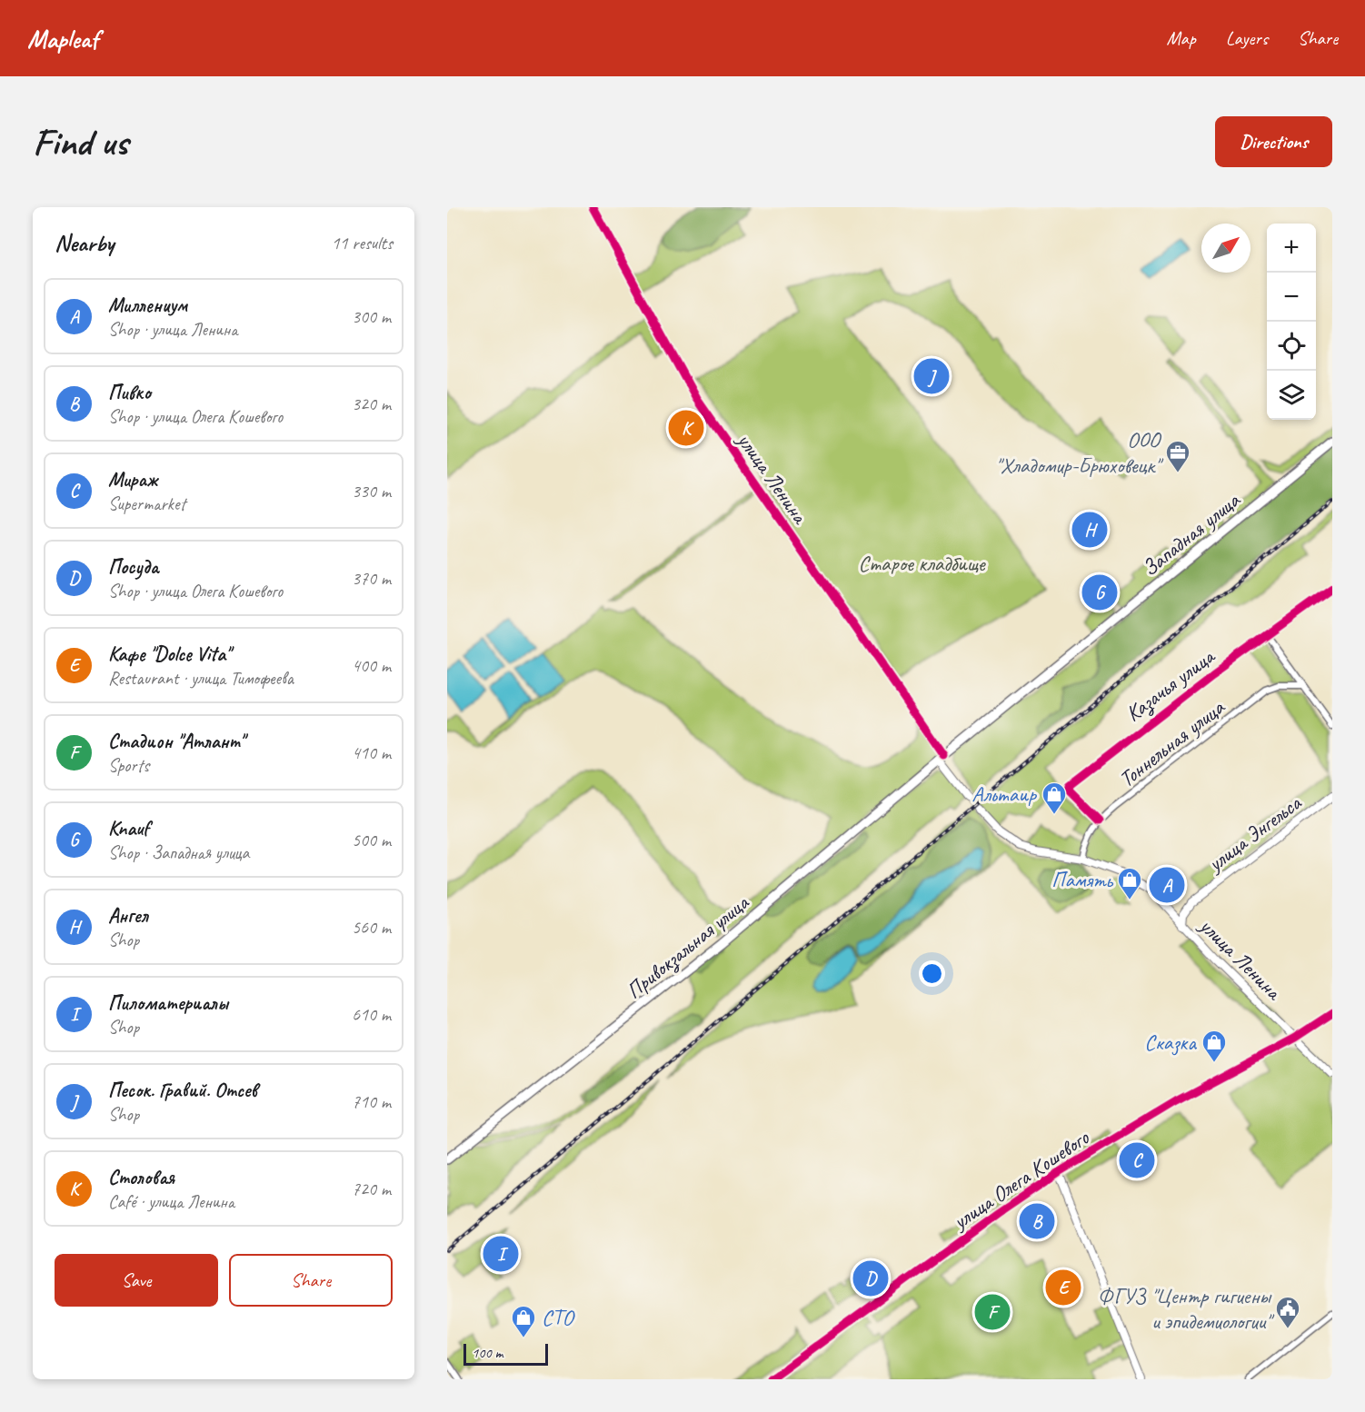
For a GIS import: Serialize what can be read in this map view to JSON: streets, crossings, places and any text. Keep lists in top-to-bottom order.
{
  "streets": {
    "main road": ["Западная улица", "Привокзальная улица"],
    "street": [
      "улица Ленина",
      "Казачья улица",
      "Тоннельная улица",
      "улица Энгельса",
      "улица Олега Кошевого"
    ]
  },
  "crossings": [
    ["улица Ленина", "Западная улица"],
    ["улица Ленина", "Тоннельная улица"],
    ["улица Ленина", "улица Энгельса"],
    ["улица Ленина", "Привокзальная улица"],
    ["улица Ленина", "улица Олега Кошевого"],
    ["Западная улица", "Привокзальная улица"],
    ["Казачья улица", "Тоннельная улица"]
  ],
  "parks": ["Старое кладбище"],
  "places": {
    "office": ["ООО \"Хладомир-Брюховецк\""],
    "shop": [
      "Альтаир",
      "Память",
      "Сказка",
      "СТО"
    ],
    "public building": ["ФГУЗ \"Центр гигиены и эпидемиологии\""]
  },
  "scale_bar": "100 m",
  "north": "top right",
  "page": {
    "header": "Mapleaf",
    "nav": ["Map", "Layers", "Share"],
    "buttons": [
      "Directions",
      ["Save", "Share"]
    ],
    "title": "Find us",
    "heading": ["Nearby", "11 results"],
    "map_buttons": ["+", "−"],
    "list": [
      {
        "mark": "A",
        "name": "Миллениум",
        "note": "Shop · улица Ленина",
        "value": "300 m"
      },
      {
        "mark": "B",
        "name": "Пивко",
        "note": "Shop · улица Олега Кошевого",
        "value": "320 m"
      },
      {
        "mark": "C",
        "name": "Мираж",
        "note": "Supermarket",
        "value": "330 m"
      },
      {
        "mark": "D",
        "name": "Посуда",
        "note": "Shop · улица Олега Кошевого",
        "value": "370 m"
      },
      {
        "mark": "E",
        "name": "Кафе \"Dolce Vita\"",
        "note": "Restaurant · улица Тимофеева",
        "value": "400 m"
      },
      {
        "mark": "F",
        "name": "Стадион \"Атлант\"",
        "note": "Sports",
        "value": "410 m"
      },
      {
        "mark": "G",
        "name": "Knauf",
        "note": "Shop · Западная улица",
        "value": "500 m"
      },
      {
        "mark": "H",
        "name": "Ангел",
        "note": "Shop",
        "value": "560 m"
      },
      {
        "mark": "I",
        "name": "Пиломатериалы",
        "note": "Shop",
        "value": "610 m"
      },
      {
        "mark": "J",
        "name": "Песок. Гравий. Отсев",
        "note": "Shop",
        "value": "710 m"
      },
      {
        "mark": "K",
        "name": "Столовая",
        "note": "Café · улица Ленина",
        "value": "720 m"
      }
    ],
    "pins": [
      "J",
      "K",
      "H",
      "G",
      "A",
      "C",
      "B",
      "I",
      "D",
      "E",
      "F"
    ],
    "scale": "100 m"
  }
}
